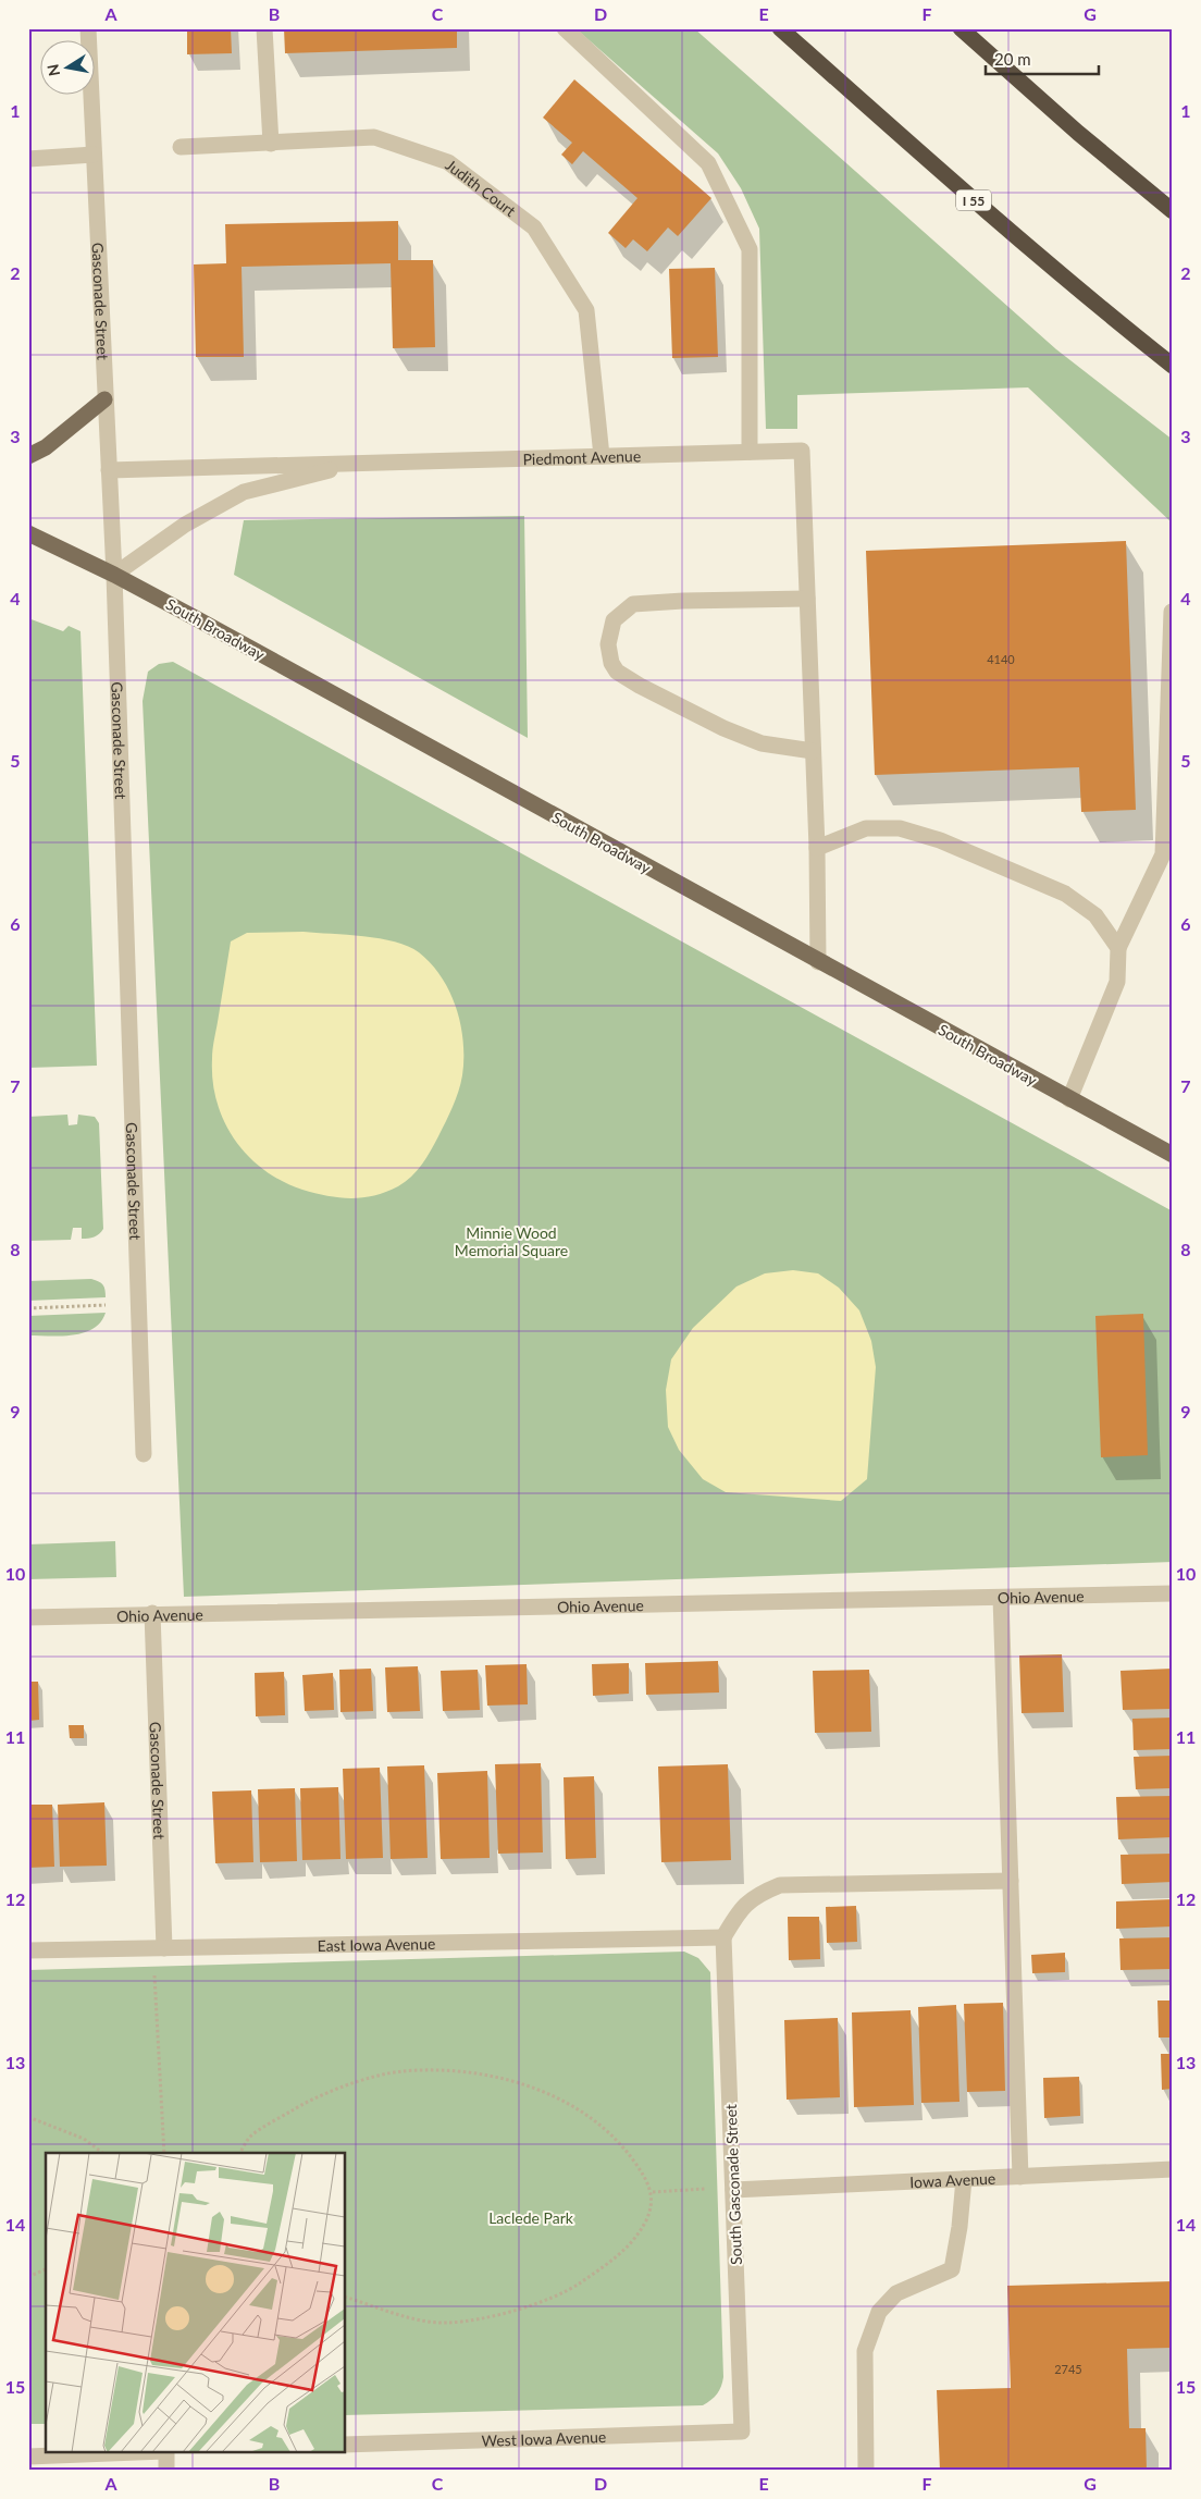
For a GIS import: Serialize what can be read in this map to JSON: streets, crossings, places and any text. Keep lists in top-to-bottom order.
{
  "streets": {
    "highway": ["I 55"],
    "main road": ["South Broadway"],
    "street": [
      "Judith Court",
      "Gasconade Street",
      "Piedmont Avenue",
      "Ohio Avenue",
      "East Iowa Avenue",
      "Iowa Avenue",
      "South Gasconade Street",
      "West Iowa Avenue"
    ]
  },
  "crossings": [
    ["Judith Court", "Piedmont Avenue"],
    ["Gasconade Street", "Piedmont Avenue"],
    ["Gasconade Street", "South Broadway"],
    ["Gasconade Street", "Ohio Avenue"],
    ["Gasconade Street", "East Iowa Avenue"],
    ["Piedmont Avenue", "South Broadway"],
    ["East Iowa Avenue", "South Gasconade Street"],
    ["Iowa Avenue", "South Gasconade Street"],
    ["South Gasconade Street", "West Iowa Avenue"]
  ],
  "parks": ["Minnie Wood Memorial Square", "Laclede Park"],
  "house_numbers": ["4140", "2745"],
  "scale_bar": "20 m",
  "north": "left",
  "grid": {
    "columns": [
      "A",
      "B",
      "C",
      "D",
      "E",
      "F",
      "G"
    ],
    "rows": [
      "1",
      "2",
      "3",
      "4",
      "5",
      "6",
      "7",
      "8",
      "9",
      "10",
      "11",
      "12",
      "13",
      "14",
      "15"
    ]
  }
}
